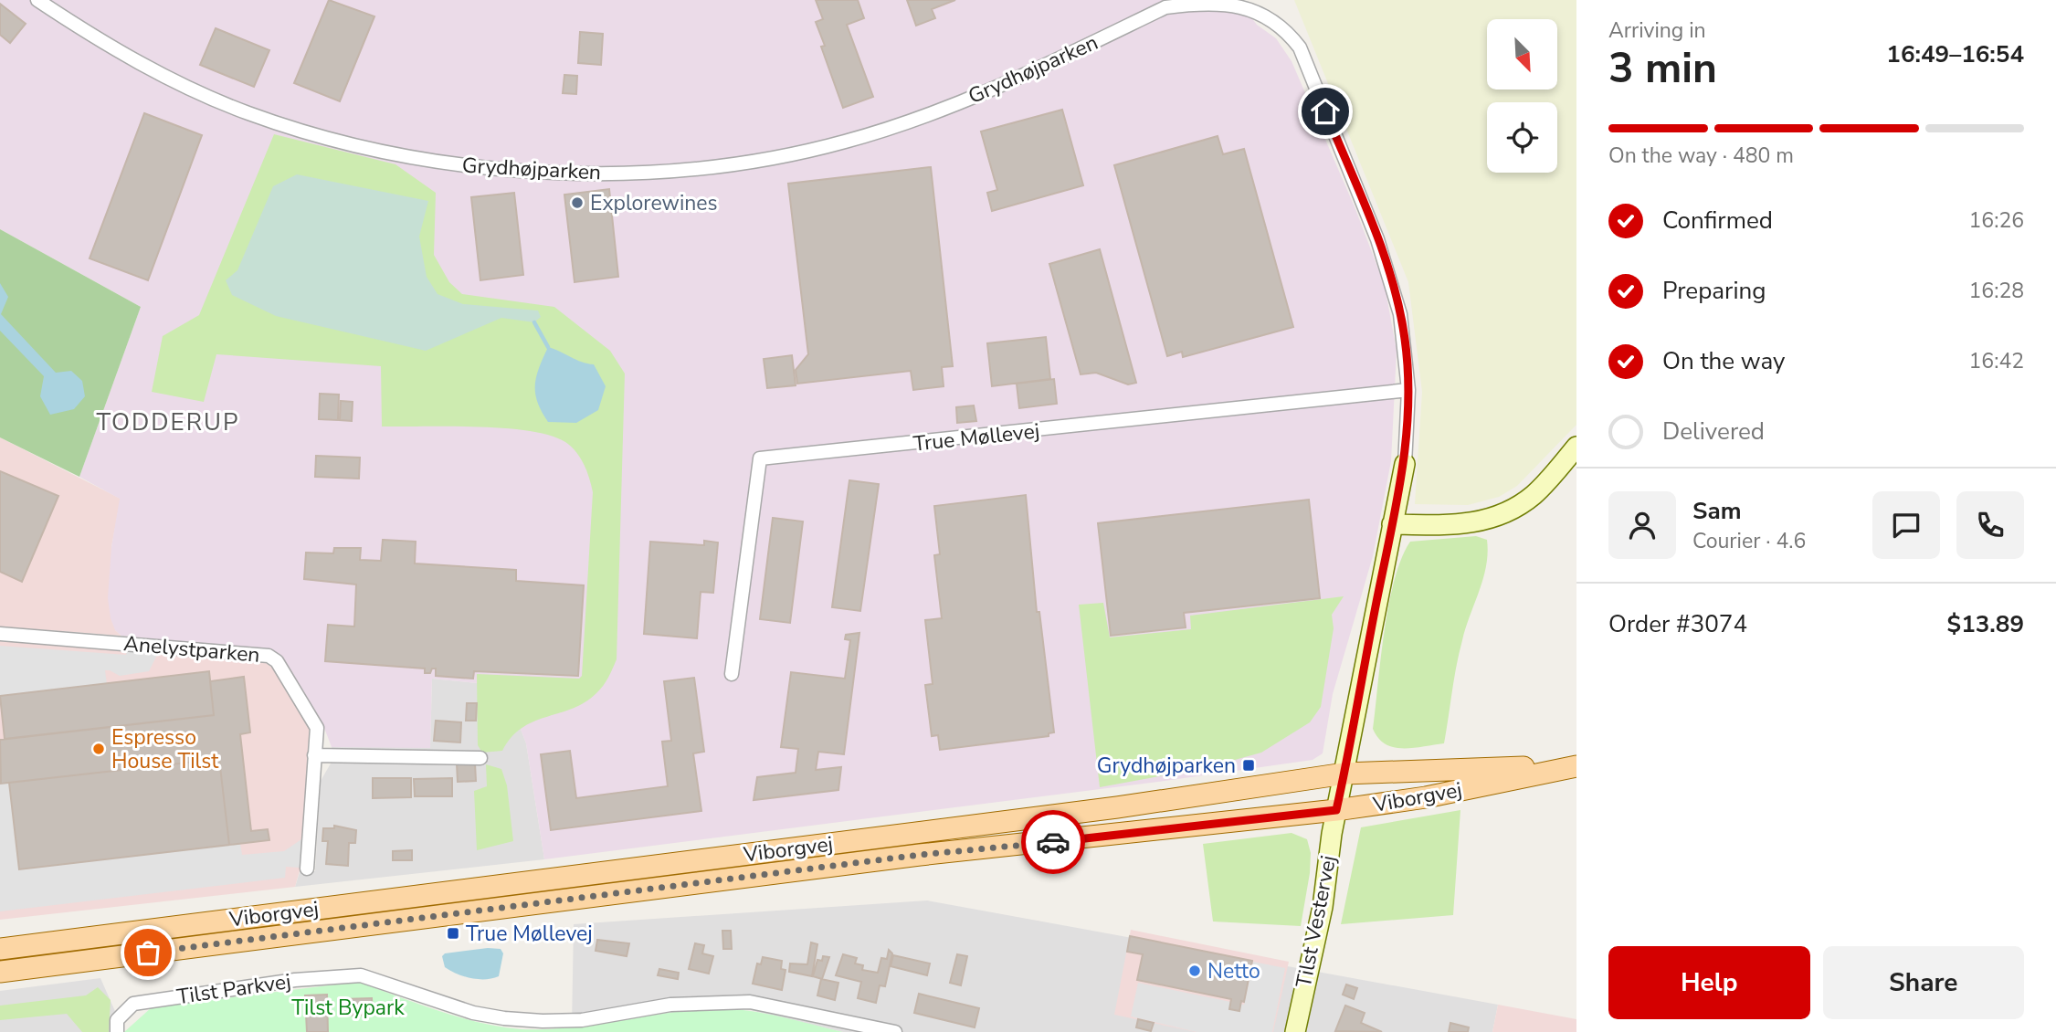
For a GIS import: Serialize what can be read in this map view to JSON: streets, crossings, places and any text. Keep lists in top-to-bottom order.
{
  "streets": {
    "main road": ["Viborgvej"],
    "street": [
      "Grydhøjparken",
      "True Møllevej",
      "Anelystparken",
      "Tilst Vestervej",
      "Tilst Parkvej"
    ]
  },
  "crossings": [
    ["Grydhøjparken", "True Møllevej"],
    ["Grydhøjparken", "Viborgvej"],
    ["Grydhøjparken", "Tilst Vestervej"],
    ["Viborgvej", "Tilst Vestervej"]
  ],
  "districts": ["TODDERUP"],
  "parks": ["Tilst Bypark"],
  "places": {
    "other": ["Explorewines", "Espresso House Tilst", "Netto"],
    "transit": ["Grydhøjparken", "True Møllevej"]
  },
  "north": "bottom right",
  "page": {
    "heading": ["3 min", "Arriving in", "16:49–16:54"],
    "panel": [
      "Sam",
      "Courier · 4.6",
      "Order #3074",
      "$13.89"
    ],
    "bar": "On the way · 480 m",
    "list": [
      ["Confirmed", "16:26"],
      ["Preparing", "16:28"],
      ["On the way", "16:42"],
      "Delivered"
    ],
    "buttons": ["Help", "Share"]
  }
}
